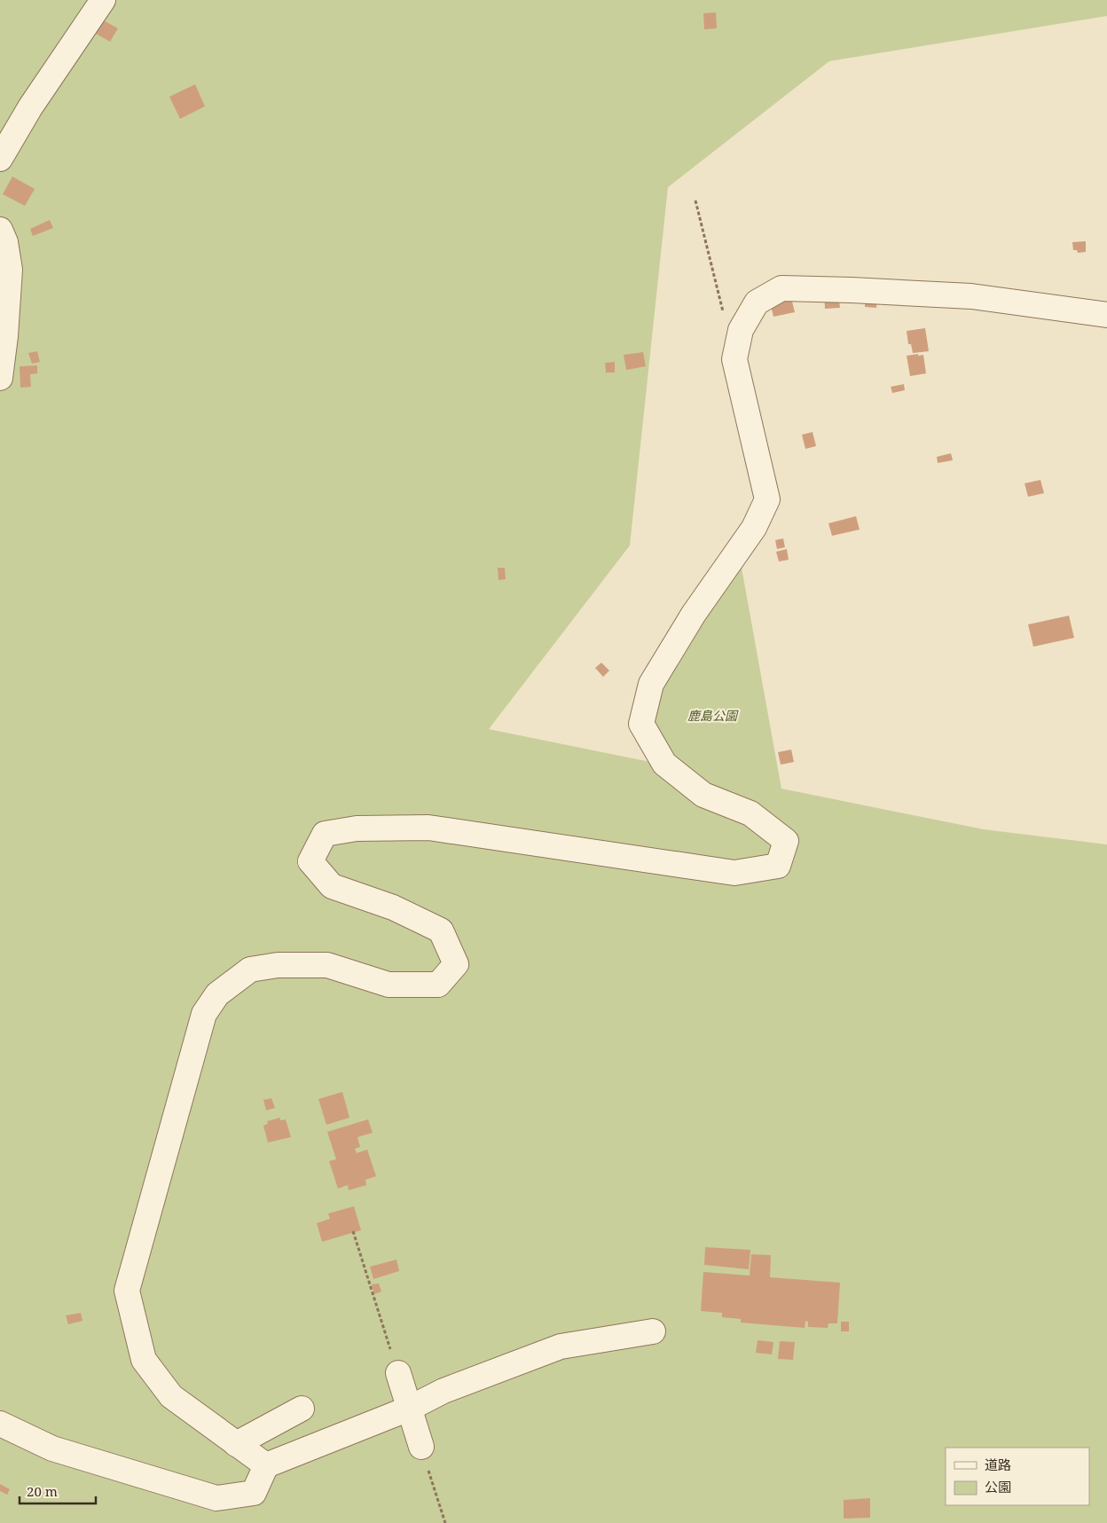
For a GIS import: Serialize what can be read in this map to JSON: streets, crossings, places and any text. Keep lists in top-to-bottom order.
{
  "parks": ["鹿島公園"],
  "legend": ["道路", "公園"],
  "scale_bar": "20 m"
}
